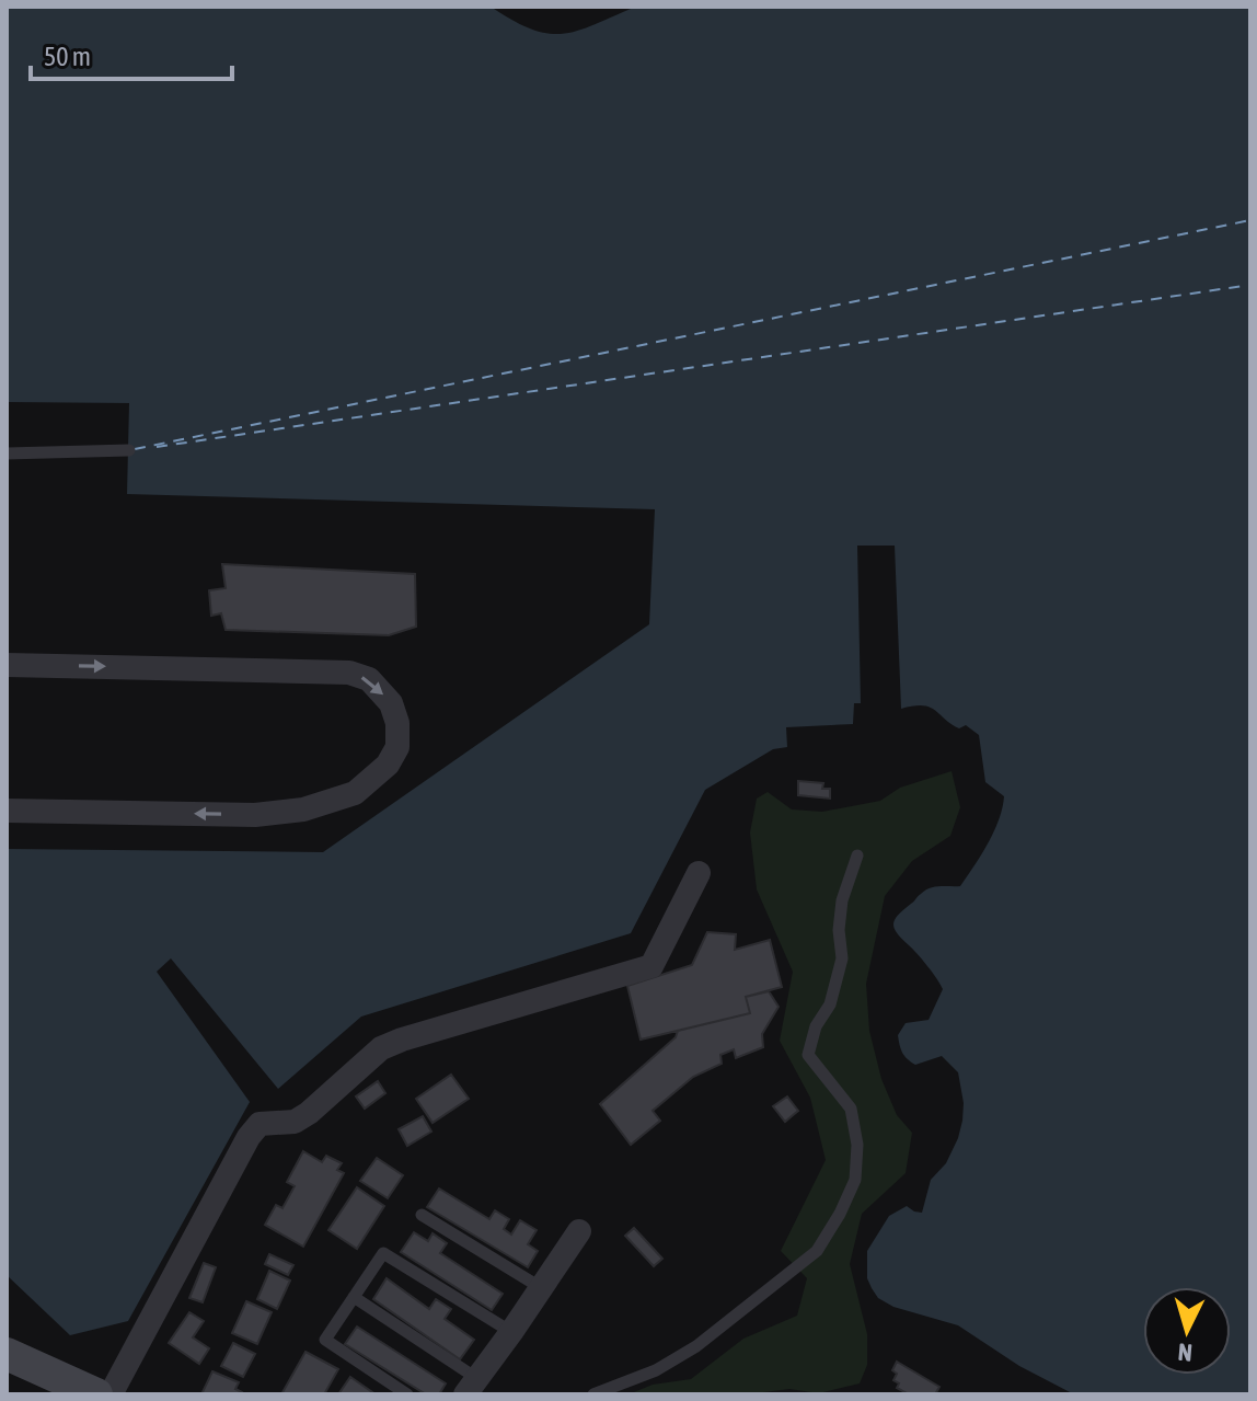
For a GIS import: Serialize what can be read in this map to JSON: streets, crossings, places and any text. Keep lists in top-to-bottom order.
{
  "scale_bar": "50 m",
  "north": "bottom"
}
